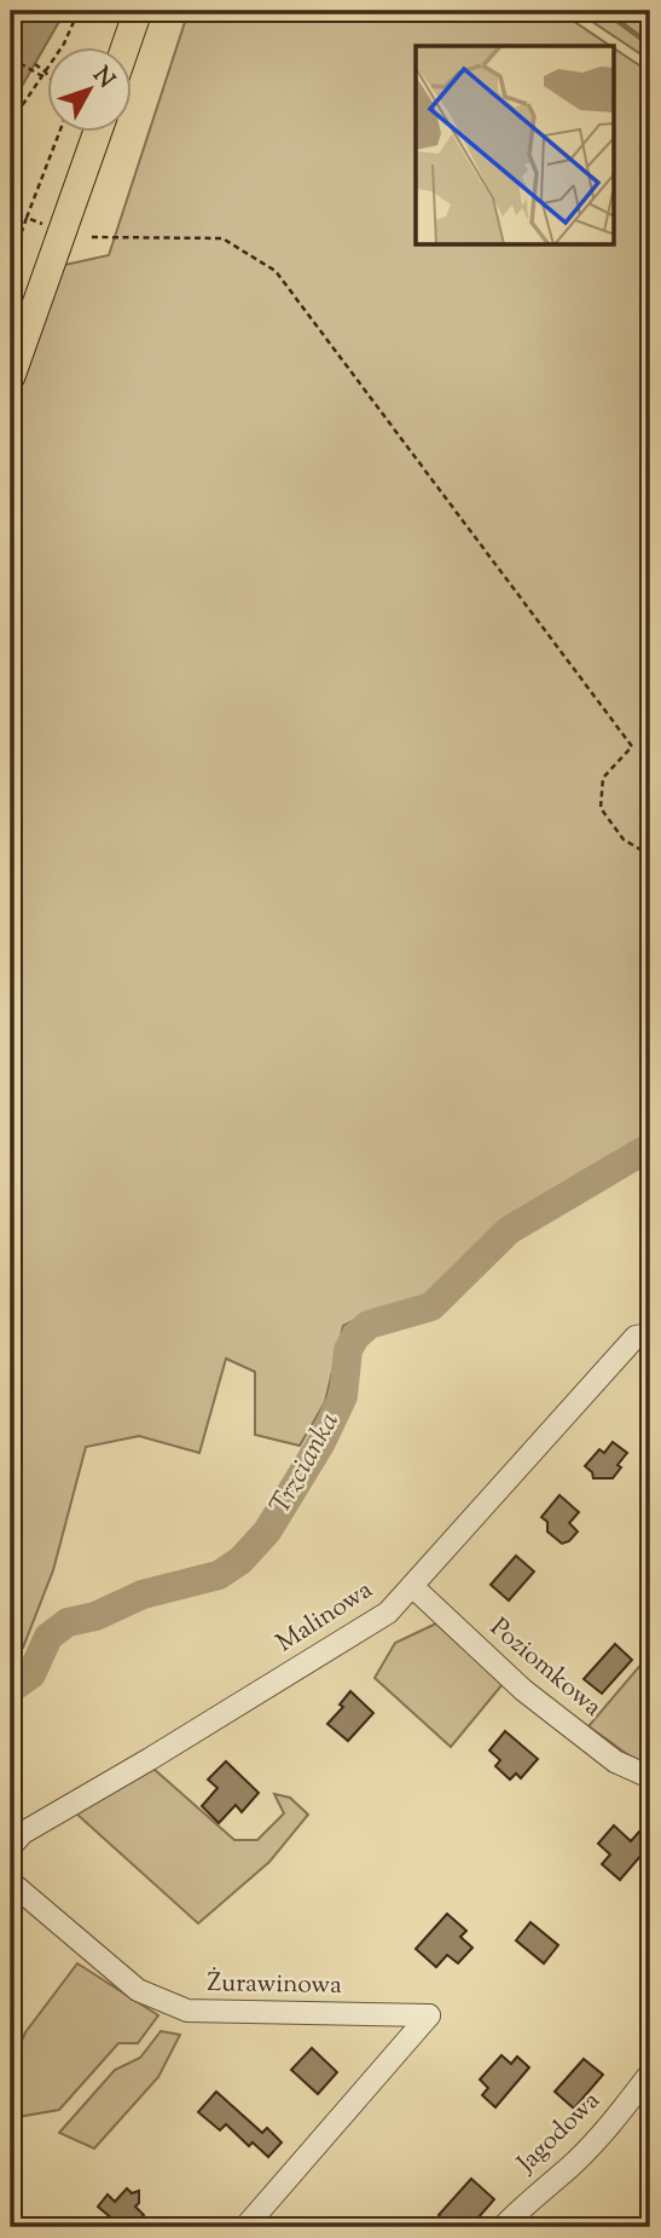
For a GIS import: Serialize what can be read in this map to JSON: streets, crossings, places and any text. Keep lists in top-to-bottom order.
{
  "streets": {
    "street": [
      "Malinowa",
      "Poziomkowa",
      "Żurawinowa",
      "Jagodowa"
    ]
  },
  "crossings": [
    ["Malinowa", "Poziomkowa"]
  ],
  "water": ["Trzcianka"],
  "north": "top right"
}
